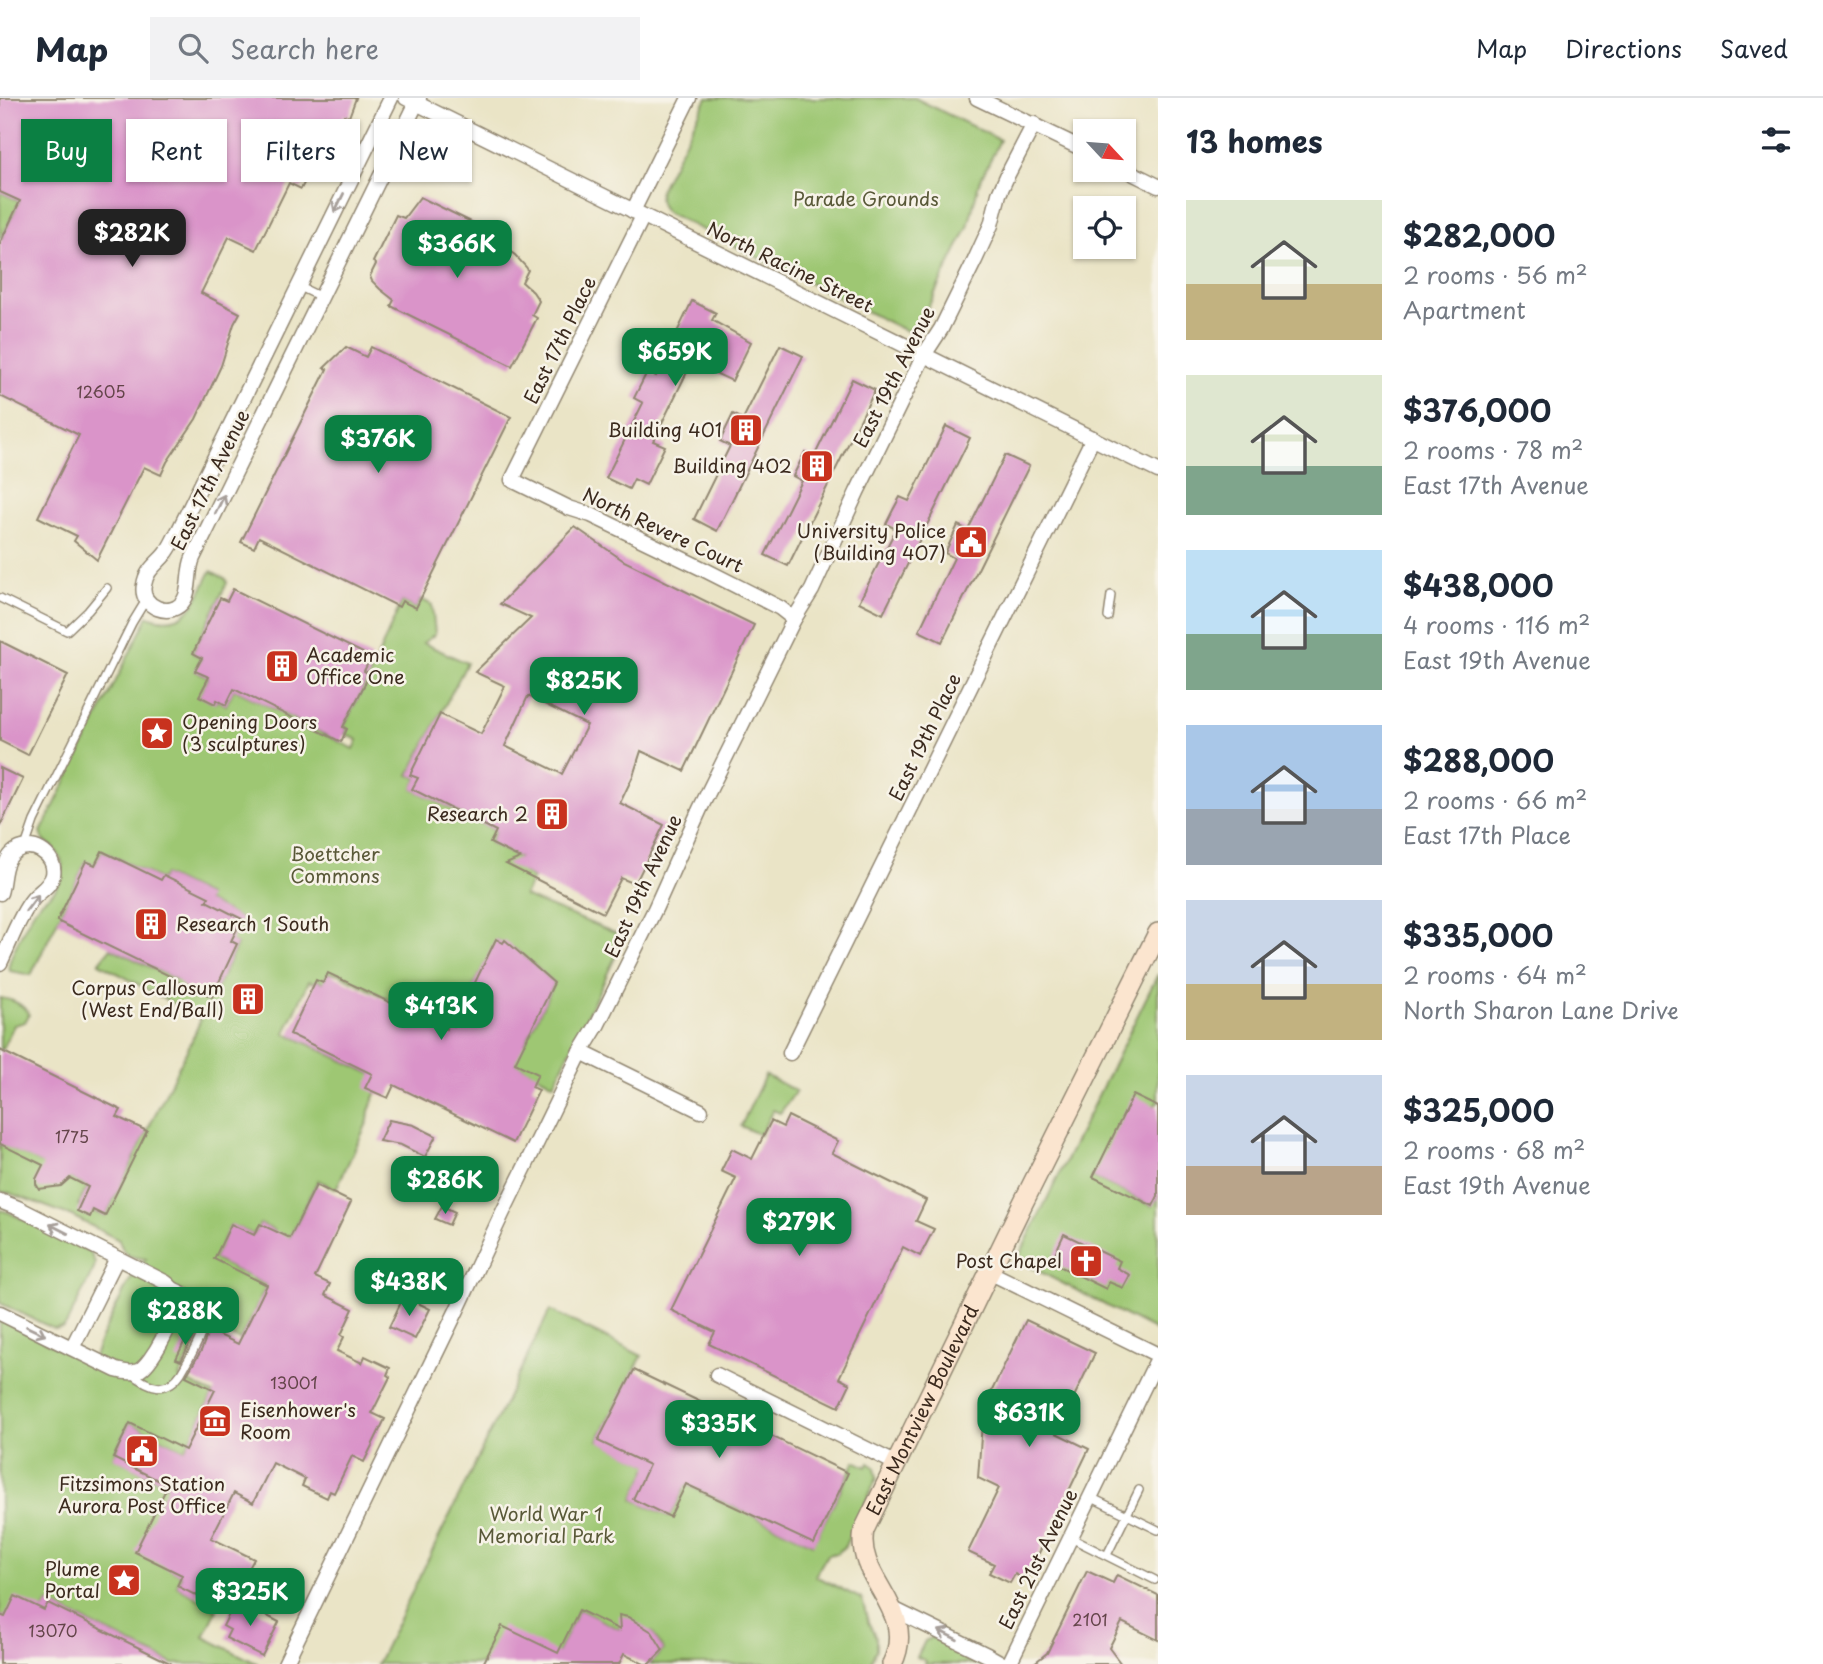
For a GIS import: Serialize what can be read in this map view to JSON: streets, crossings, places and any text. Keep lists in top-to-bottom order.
{
  "streets": {
    "street": [
      "North Racine Street",
      "East 17th Place",
      "East 19th Avenue",
      "East 17th Avenue",
      "North Revere Court",
      "East 19th Place",
      "East Montview Boulevard",
      "East 21st Avenue"
    ]
  },
  "crossings": [
    ["North Racine Street", "East 17th Place"],
    ["North Racine Street", "East 19th Avenue"],
    ["North Racine Street", "East 17th Avenue"],
    ["North Racine Street", "East 19th Place"],
    ["East 17th Place", "North Revere Court"],
    ["East 19th Avenue", "North Revere Court"]
  ],
  "parks": ["Parade Grounds", "Boettcher Commons", "World War 1 Memorial Park"],
  "places": {
    "building": [
      "Building 401",
      "Building 402",
      "Academic Office One",
      "Research 2",
      "Research 1 South",
      "Corpus Callosum (West End/Ball)"
    ],
    "public building": ["University Police (Building 407)", "Fitzsimons Station Aurora Post Office"],
    "place": ["Opening Doors (3 sculptures)", "Plume Portal"],
    "church": ["Post Chapel"],
    "museum": ["Eisenhower's Room"]
  },
  "house_numbers": [
    "12605",
    "1775",
    "13001",
    "2101",
    "13070"
  ],
  "north": "bottom right",
  "page": {
    "header": "Map",
    "search": "Search here",
    "nav": ["Map", "Directions", "Saved"],
    "heading": "13 homes",
    "chip": [
      "Buy",
      "Rent",
      "Filters",
      "New"
    ],
    "list": [
      {
        "name": "$282,000",
        "note": "2 rooms · 56 m² · Apartment"
      },
      {
        "name": "$376,000",
        "note": "2 rooms · 78 m² · East 17th Avenue"
      },
      {
        "name": "$438,000",
        "note": "4 rooms · 116 m² · East 19th Avenue"
      },
      {
        "name": "$288,000",
        "note": "2 rooms · 66 m² · East 17th Place"
      },
      {
        "name": "$335,000",
        "note": "2 rooms · 64 m² · North Sharon Lane Drive"
      },
      {
        "name": "$325,000",
        "note": "2 rooms · 68 m² · East 19th Avenue"
      }
    ],
    "price": [
      "$282K",
      "$366K",
      "$659K",
      "$376K",
      "$825K",
      "$413K",
      "$286K",
      "$279K",
      "$438K",
      "$288K",
      "$631K",
      "$335K",
      "$325K"
    ]
  }
}
